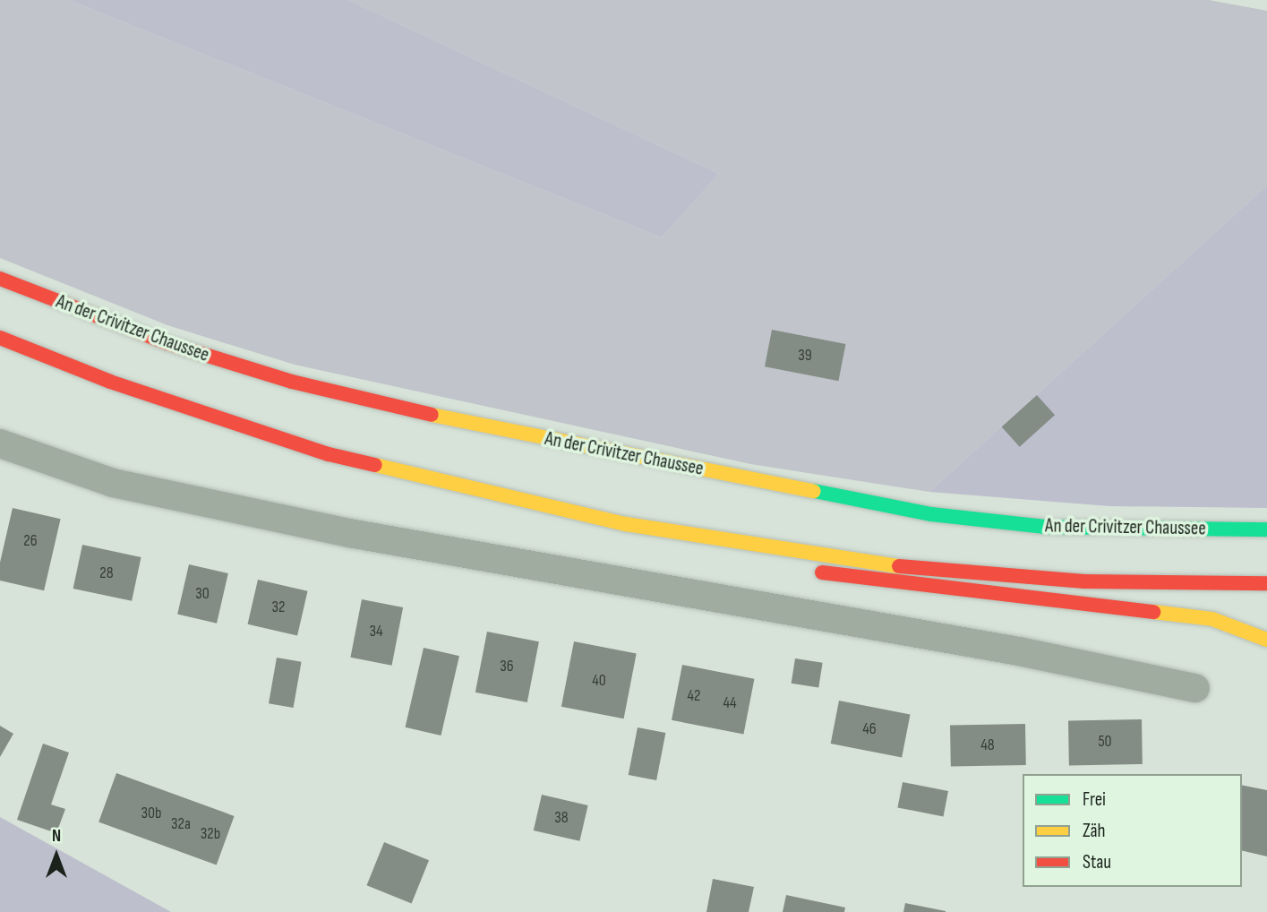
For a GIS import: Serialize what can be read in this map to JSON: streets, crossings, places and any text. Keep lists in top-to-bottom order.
{
  "streets": {
    "main road": ["An der Crivitzer Chaussee"]
  },
  "house_numbers": [
    "39",
    "26",
    "28",
    "30",
    "32",
    "34",
    "36",
    "40",
    "42",
    "44",
    "46",
    "50",
    "48",
    "30b",
    "38",
    "32a",
    "32b"
  ],
  "legend": ["Frei", "Zäh", "Stau"],
  "north": "top"
}
